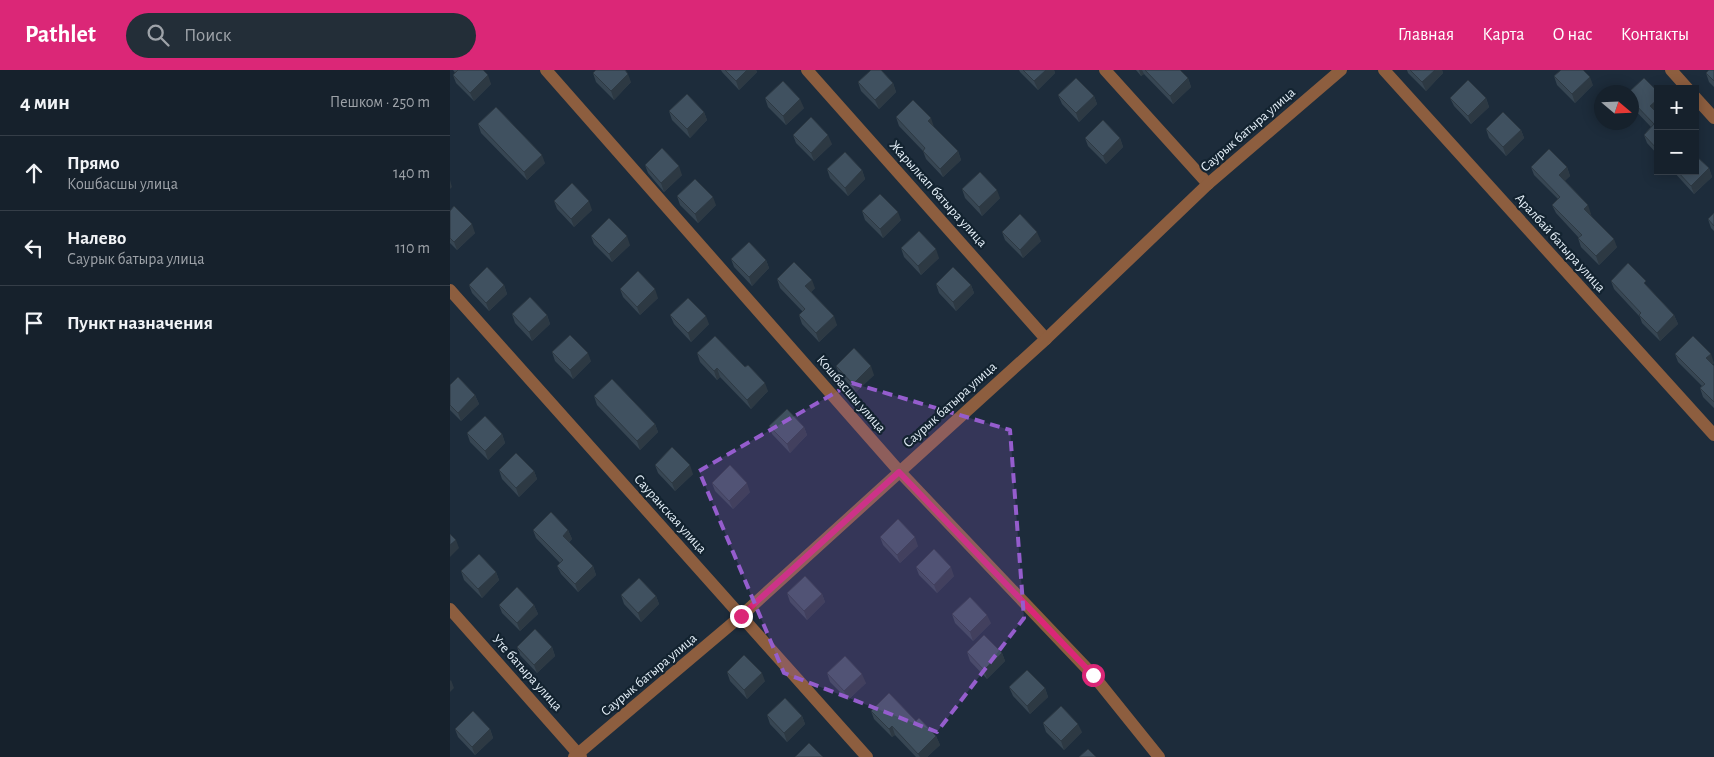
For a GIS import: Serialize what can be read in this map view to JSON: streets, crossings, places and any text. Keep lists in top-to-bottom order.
{
  "streets": {
    "street": [
      "Саурык батыра улица",
      "Жарылкап батыра улица",
      "Аралбай батыра улица",
      "Кошбасшы улица",
      "Сауранская улица",
      "Уте батыра улица"
    ]
  },
  "crossings": [
    ["Саурык батыра улица", "Жарылкап батыра улица"],
    ["Саурык батыра улица", "Кошбасшы улица"],
    ["Саурык батыра улица", "Сауранская улица"],
    ["Саурык батыра улица", "Уте батыра улица"]
  ],
  "north": "right",
  "page": {
    "header": "Pathlet",
    "search": "Поиск",
    "nav": [
      "Главная",
      "Карта",
      "О нас",
      "Контакты"
    ],
    "heading": ["4 мин", "Пешком · 250 m"],
    "map_buttons": ["+", "−"],
    "list": [
      ["Прямо", "Кошбасшы улица", "140 m"],
      ["Налево", "Саурык батыра улица", "110 m"],
      "Пункт назначения"
    ]
  }
}
